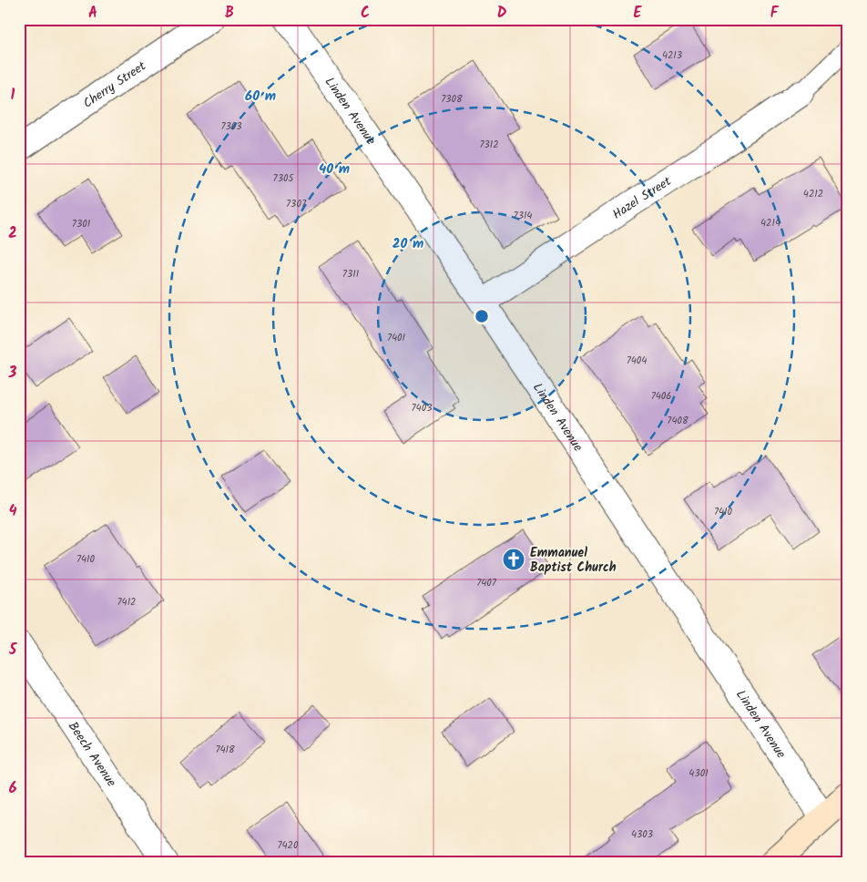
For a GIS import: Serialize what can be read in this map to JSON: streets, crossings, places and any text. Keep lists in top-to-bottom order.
{
  "streets": {
    "street": [
      "Cherry Street",
      "Linden Avenue",
      "Hazel Street",
      "Beech Avenue"
    ]
  },
  "crossings": [
    ["Linden Avenue", "Hazel Street"]
  ],
  "places": {
    "church": ["Emmanuel Baptist Church"]
  },
  "house_numbers": [
    "4213",
    "7308",
    "7303",
    "7312",
    "7305",
    "4212",
    "7307",
    "7314",
    "4214",
    "7301",
    "7311",
    "7401",
    "7404",
    "7406",
    "7403",
    "7408",
    "7410",
    "7410",
    "7407",
    "7412",
    "7418",
    "4301",
    "4303",
    "7420"
  ],
  "grid": {
    "columns": [
      "A",
      "B",
      "C",
      "D",
      "E",
      "F"
    ],
    "rows": [
      "1",
      "2",
      "3",
      "4",
      "5",
      "6"
    ]
  },
  "rings": ["60 m", "40 m", "20 m"]
}
